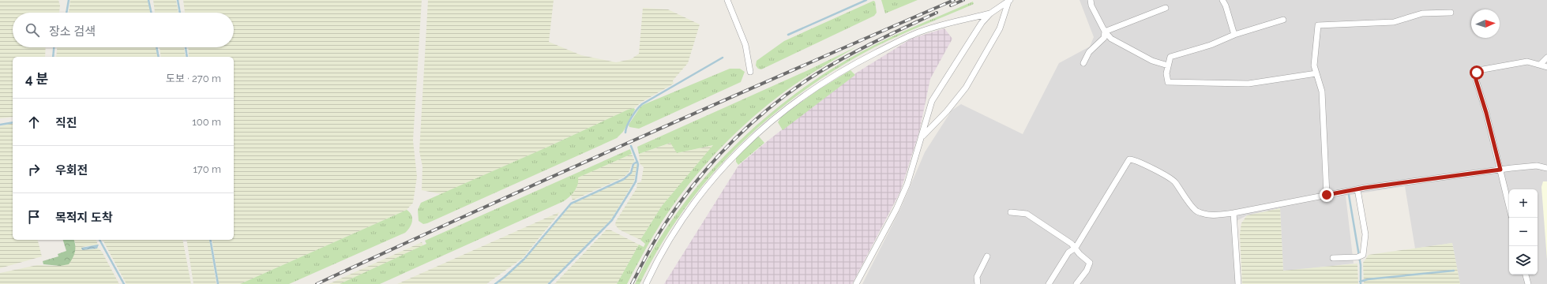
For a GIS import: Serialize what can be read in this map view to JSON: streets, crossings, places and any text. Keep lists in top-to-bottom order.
{
  "north": "right",
  "page": {
    "search": "장소 검색",
    "heading": ["4 분", "도보 · 270 m"],
    "list": [
      ["직진", "100 m"],
      ["우회전", "170 m"],
      "목적지 도착"
    ],
    "map_buttons": ["+", "−"]
  }
}
